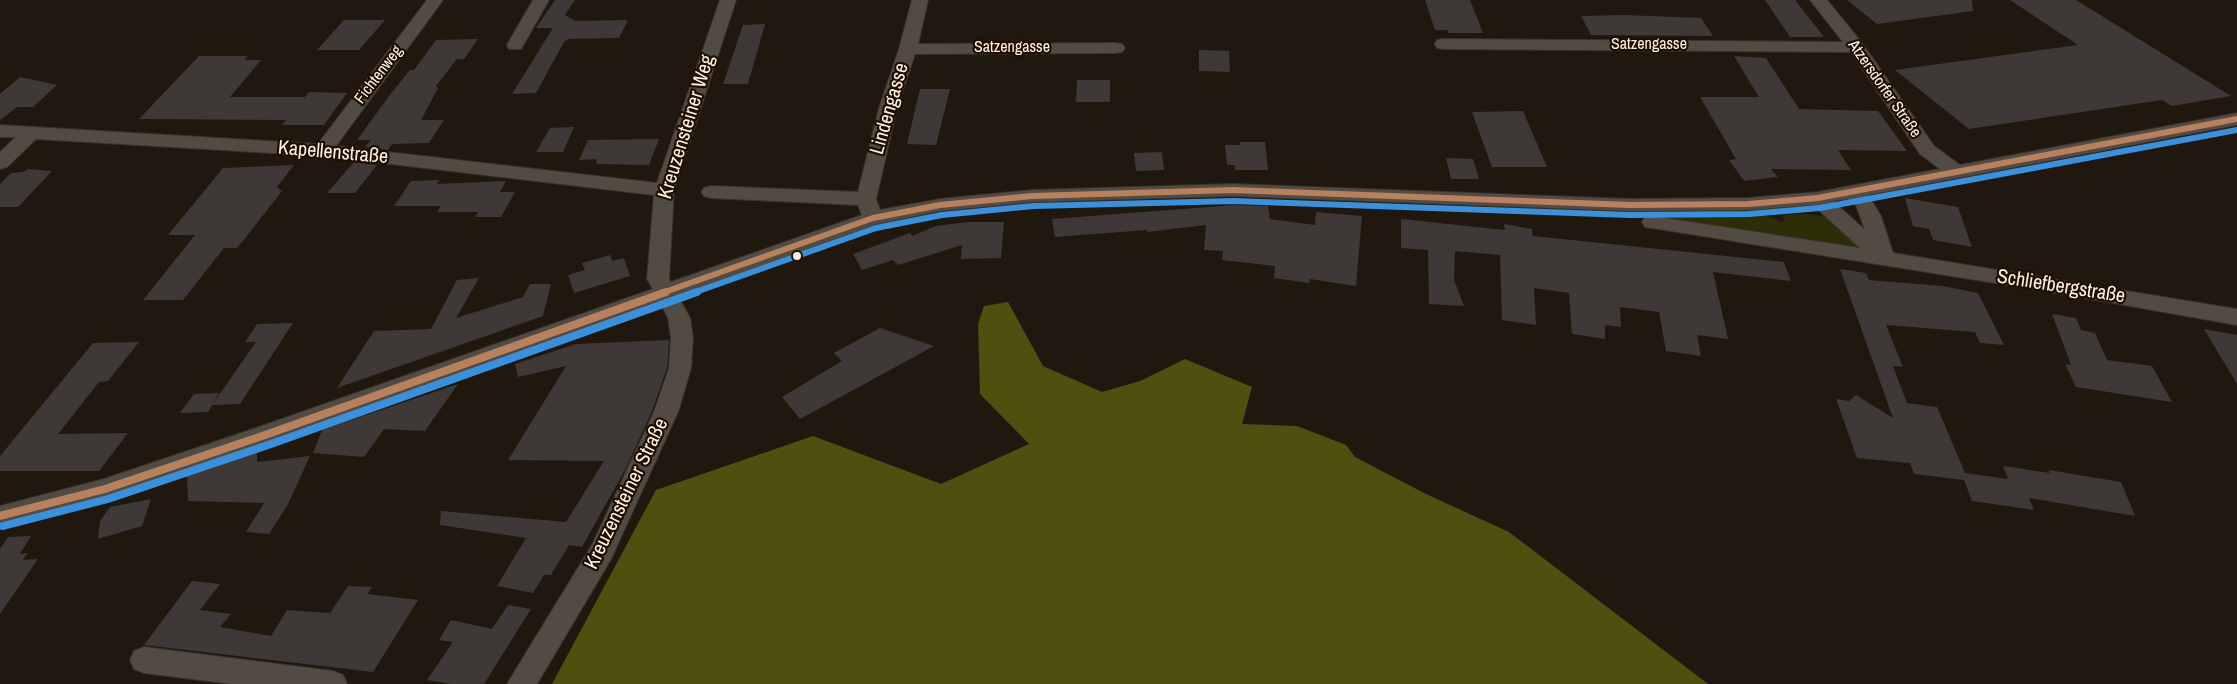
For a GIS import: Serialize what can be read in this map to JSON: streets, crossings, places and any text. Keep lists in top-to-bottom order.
{
  "streets": {
    "street": [
      "Satzengasse",
      "Fichtenweg",
      "Atzersdorfer Straße",
      "Lindengasse",
      "Kreuzensteiner Weg",
      "Kapellenstraße",
      "Schliefbergstraße",
      "Kreuzensteiner Straße"
    ]
  },
  "crossings": [
    ["Satzengasse", "Atzersdorfer Straße"],
    ["Satzengasse", "Lindengasse"],
    ["Fichtenweg", "Kapellenstraße"],
    ["Kreuzensteiner Weg", "Kapellenstraße"],
    ["Kreuzensteiner Weg", "Kreuzensteiner Straße"]
  ]
}
